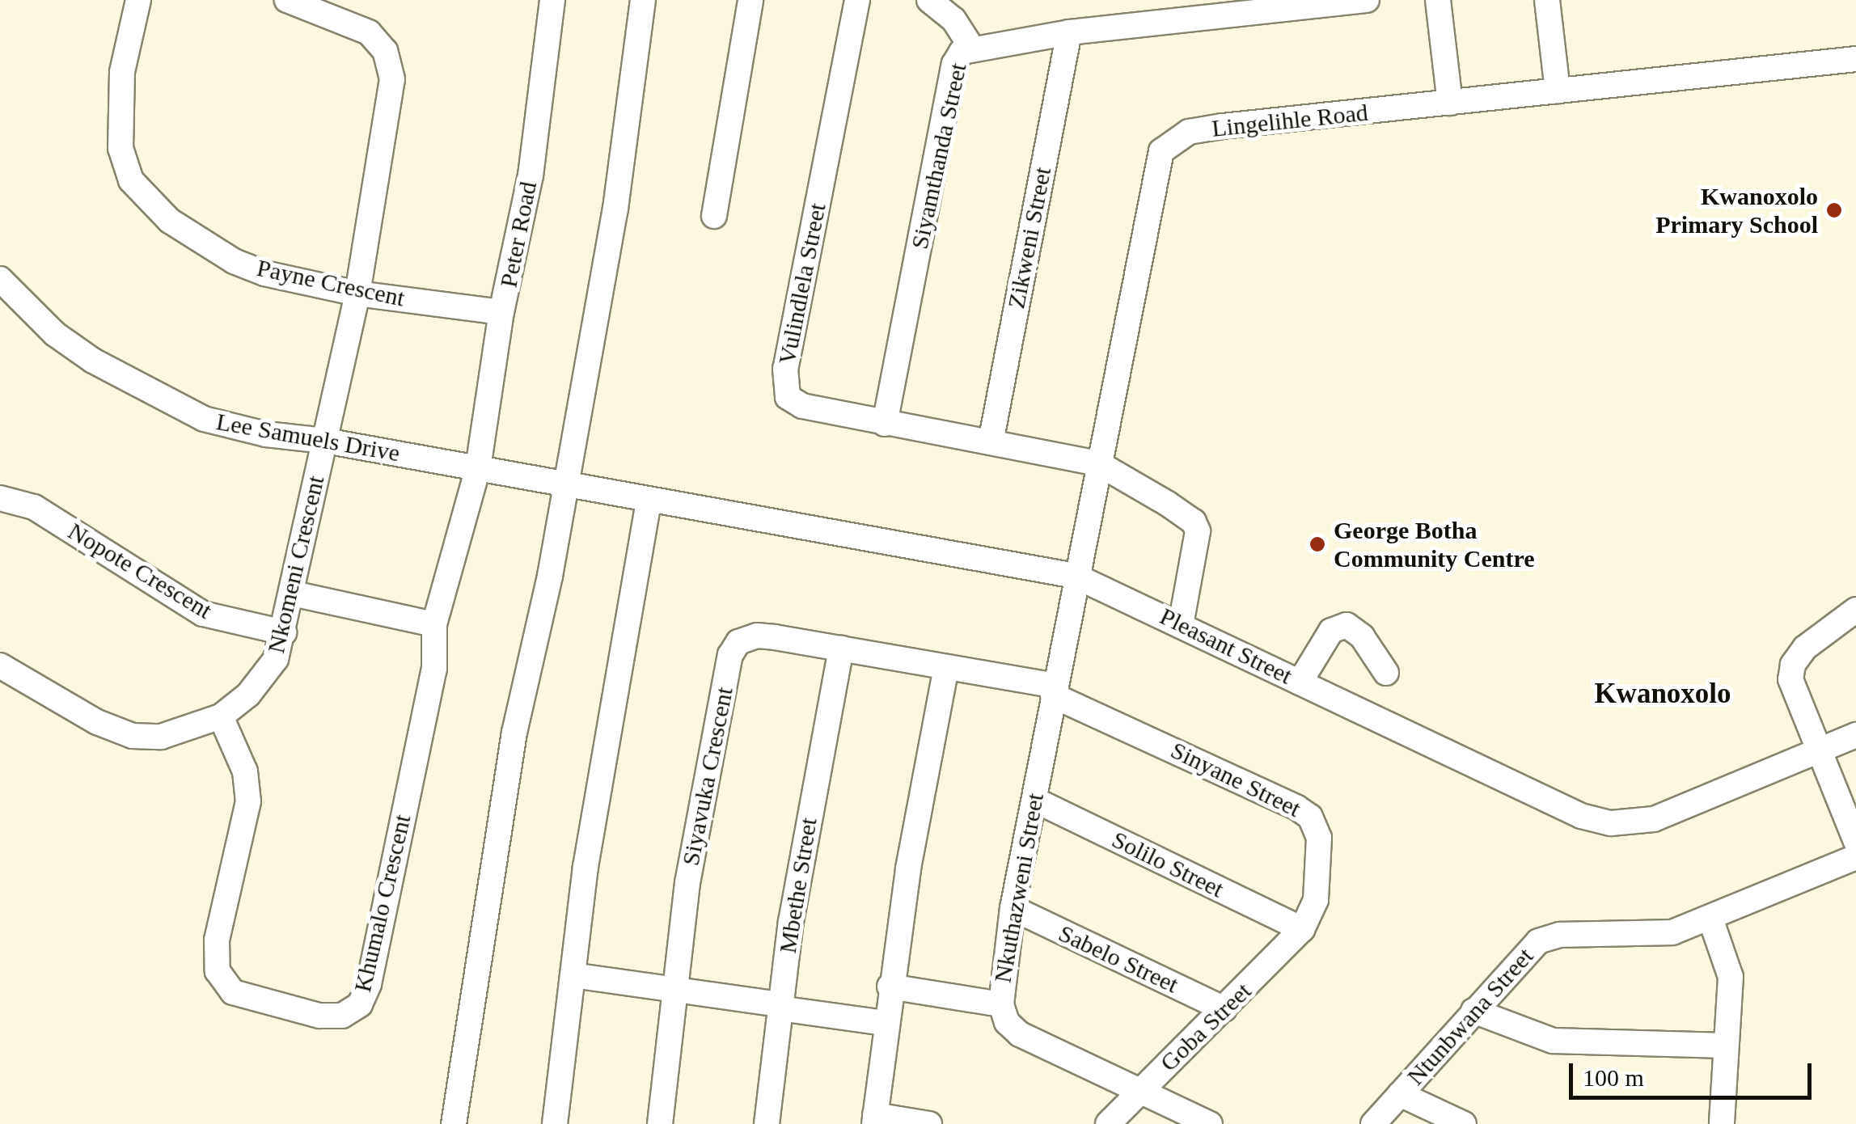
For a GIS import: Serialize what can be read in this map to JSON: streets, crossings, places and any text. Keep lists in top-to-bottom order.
{
  "streets": {
    "street": [
      "Lingelihle Road",
      "Siyamthanda Street",
      "Peter Road",
      "Zikweni Street",
      "Payne Crescent",
      "Vulindlela Street",
      "Lee Samuels Drive",
      "Nkomeni Crescent",
      "Nopote Crescent",
      "Pleasant Street",
      "Siyavuka Crescent",
      "Sinyane Street",
      "Solilo Street",
      "Mbethe Street",
      "Nkuthazweni Street",
      "Khumalo Crescent",
      "Sabelo Street",
      "Ntunbwana Street",
      "Goba Street"
    ]
  },
  "crossings": [
    ["Lingelihle Road", "Vulindlela Street"],
    ["Lingelihle Road", "Pleasant Street"],
    ["Lingelihle Road", "Nkuthazweni Street"],
    ["Siyamthanda Street", "Zikweni Street"],
    ["Siyamthanda Street", "Vulindlela Street"],
    ["Peter Road", "Payne Crescent"],
    ["Peter Road", "Lee Samuels Drive"],
    ["Peter Road", "Khumalo Crescent"],
    ["Zikweni Street", "Vulindlela Street"],
    ["Payne Crescent", "Nkomeni Crescent"],
    ["Lee Samuels Drive", "Nkomeni Crescent"],
    ["Lee Samuels Drive", "Pleasant Street"],
    ["Lee Samuels Drive", "Khumalo Crescent"],
    ["Nkomeni Crescent", "Nopote Crescent"],
    ["Nkomeni Crescent", "Khumalo Crescent"],
    ["Pleasant Street", "Nkuthazweni Street"],
    ["Siyavuka Crescent", "Sinyane Street"],
    ["Siyavuka Crescent", "Mbethe Street"],
    ["Siyavuka Crescent", "Nkuthazweni Street"],
    ["Sinyane Street", "Solilo Street"],
    ["Sinyane Street", "Nkuthazweni Street"],
    ["Sinyane Street", "Goba Street"],
    ["Solilo Street", "Nkuthazweni Street"],
    ["Solilo Street", "Goba Street"],
    ["Nkuthazweni Street", "Sabelo Street"],
    ["Nkuthazweni Street", "Goba Street"],
    ["Sabelo Street", "Goba Street"]
  ],
  "districts": ["Kwanoxolo"],
  "places": ["Kwanoxolo Primary School", "George Botha Community Centre"],
  "scale_bar": "100 m"
}
